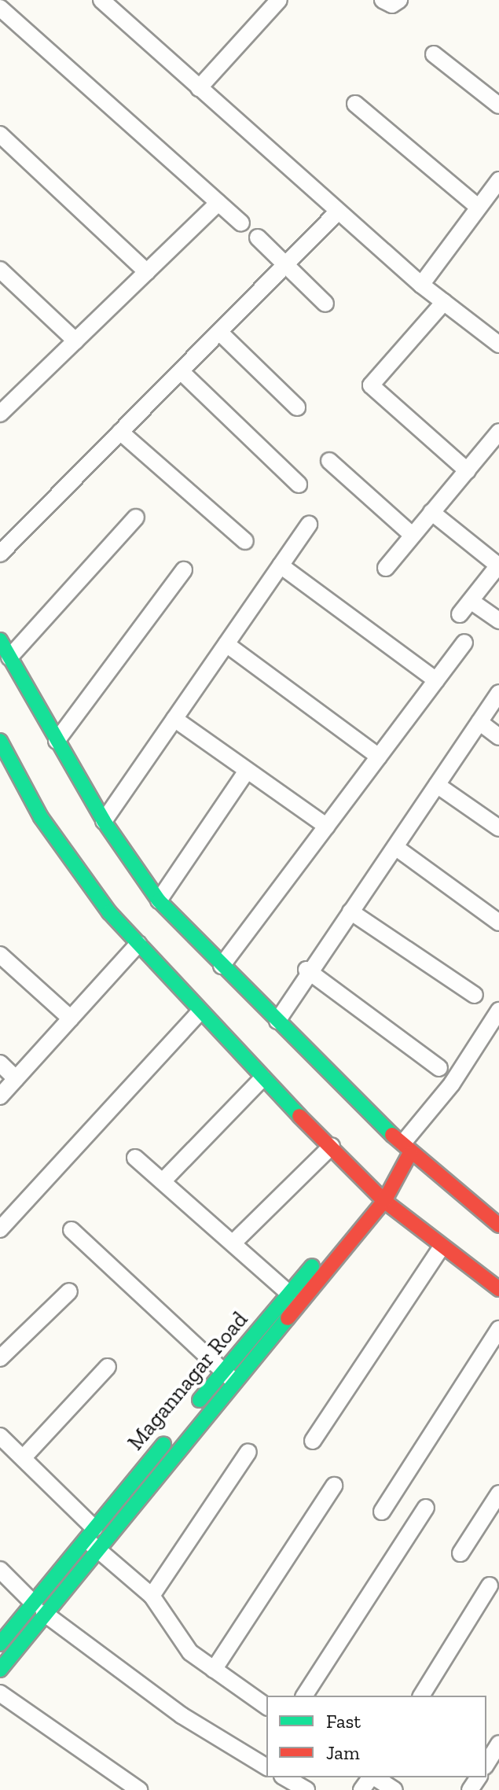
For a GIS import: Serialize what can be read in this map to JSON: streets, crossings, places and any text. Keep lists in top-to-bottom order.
{
  "streets": {
    "main road": ["Magannagar Road"]
  },
  "legend": ["Fast", "Jam"]
}
